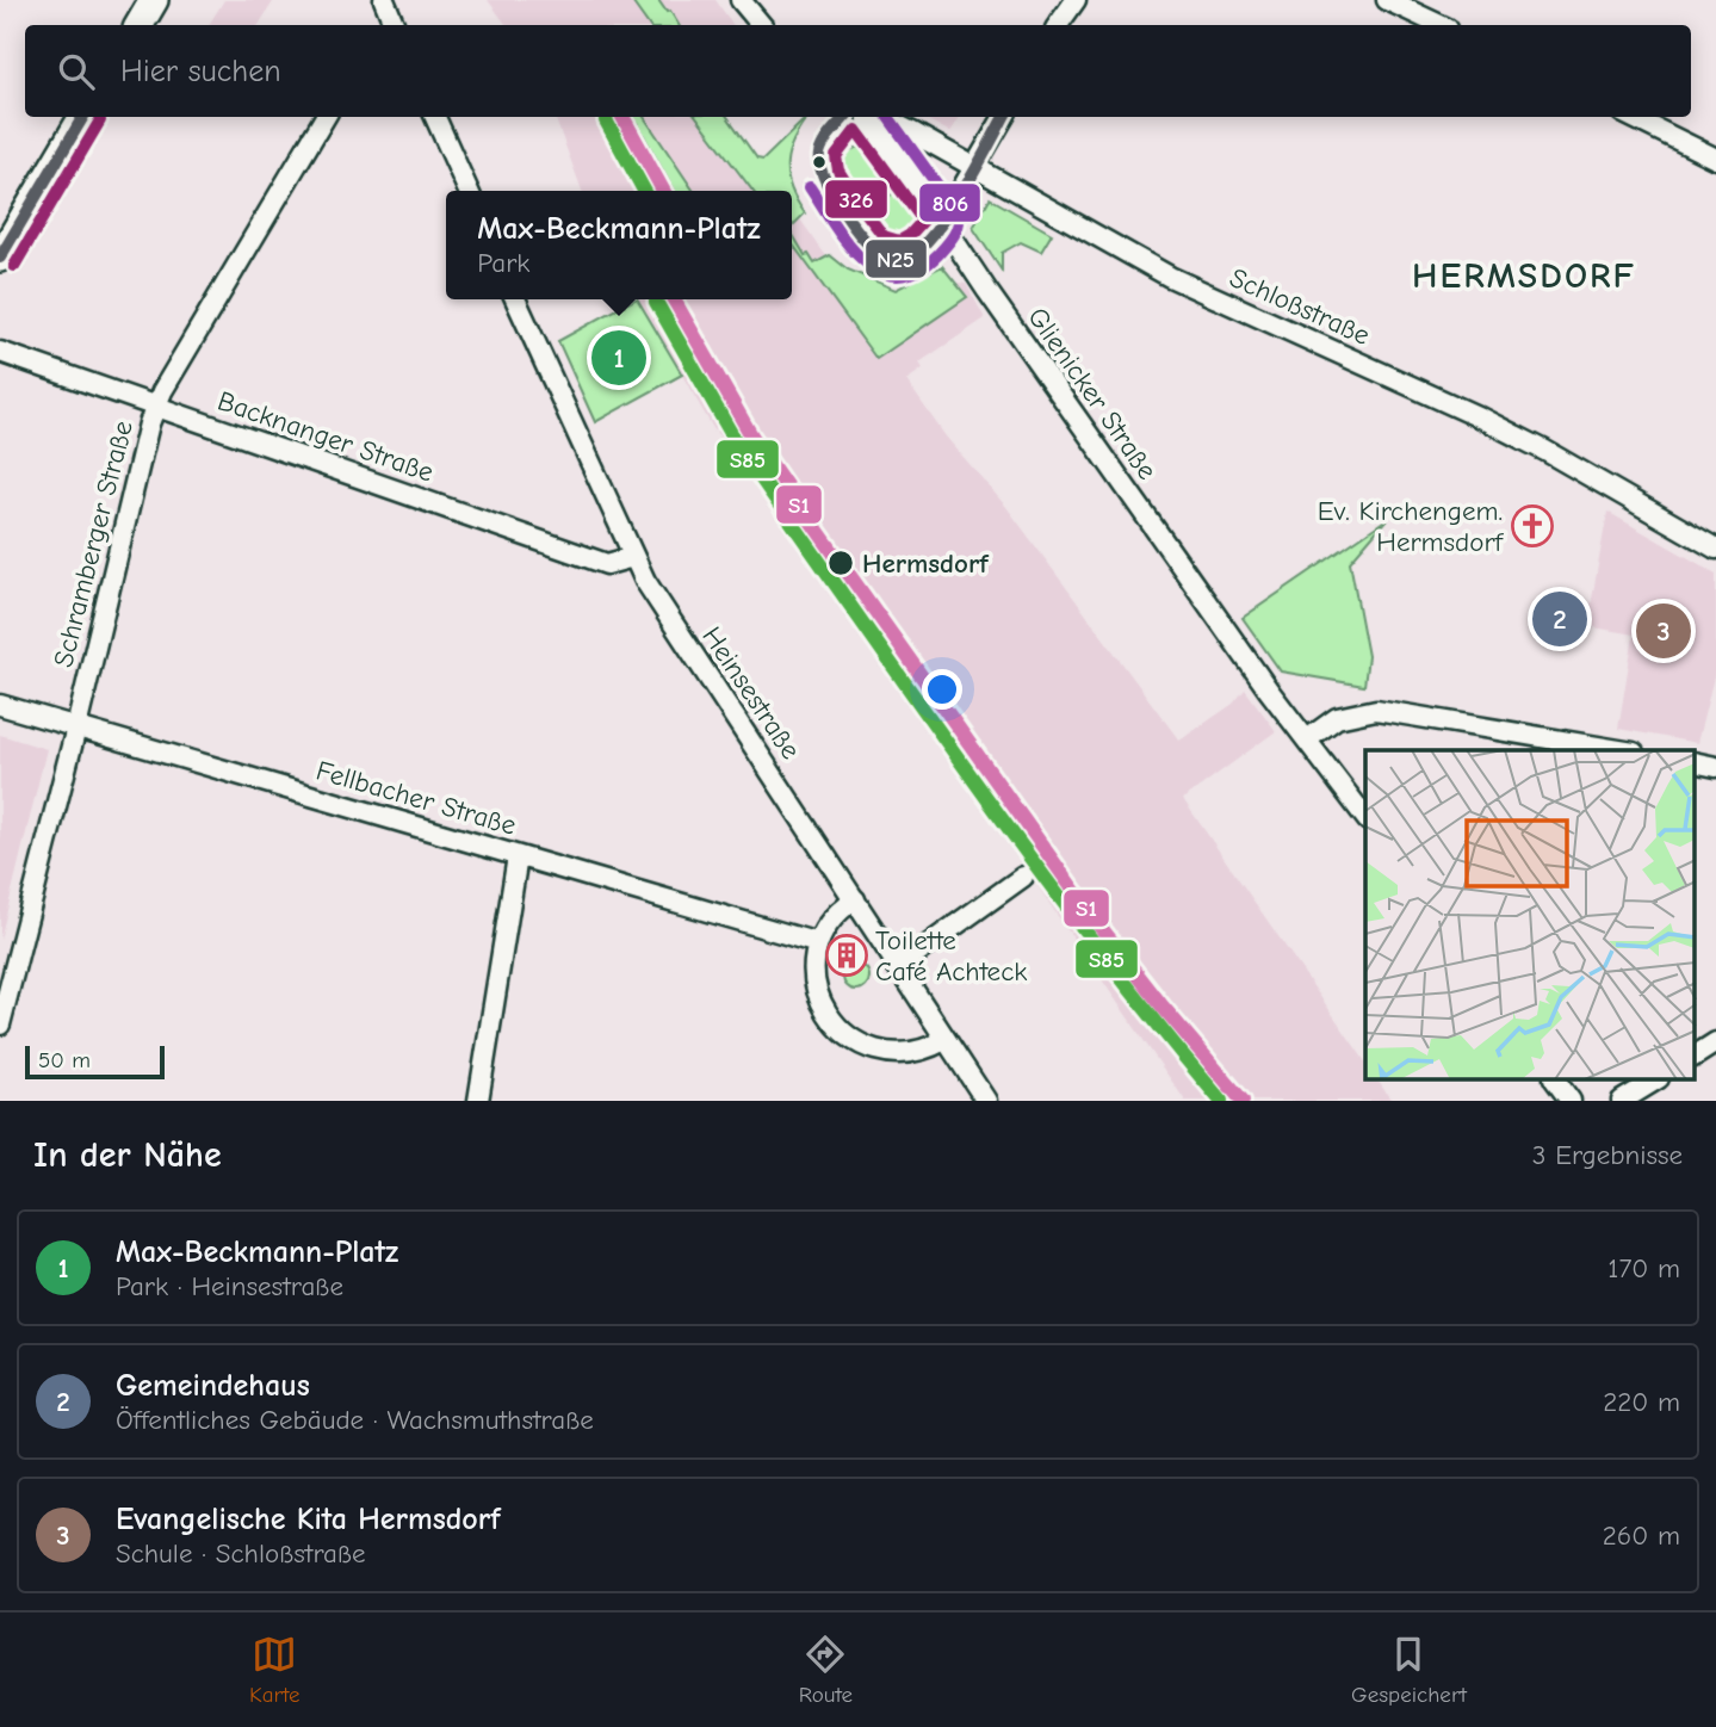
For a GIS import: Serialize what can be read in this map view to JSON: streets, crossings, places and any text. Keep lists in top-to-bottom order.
{
  "streets": {
    "street": [
      "Schloßstraße",
      "Glienicker Straße",
      "Backnanger Straße",
      "Schramberger Straße",
      "Heinsestraße",
      "Fellbacher Straße"
    ]
  },
  "crossings": [
    ["Backnanger Straße", "Schramberger Straße"],
    ["Backnanger Straße", "Heinsestraße"],
    ["Schramberger Straße", "Fellbacher Straße"]
  ],
  "districts": ["HERMSDORF"],
  "places": {
    "church": ["Ev. Kirchengem. Hermsdorf"],
    "other": ["Hermsdorf"],
    "building": ["Toilette Café Achteck"]
  },
  "lines": [
    "transit line S1",
    "transit line N25",
    "transit line 806",
    "transit line S85",
    "transit line 326"
  ],
  "scale_bar": "50 m",
  "page": {
    "search": "Hier suchen",
    "popup": ["Max-Beckmann-Platz", "Park"],
    "pins": ["1", "2", "3"],
    "scale": "50 m",
    "heading": ["In der Nähe", "3 Ergebnisse"],
    "list": [
      {
        "mark": "1",
        "name": "Max-Beckmann-Platz",
        "note": "Park · Heinsestraße",
        "value": "170 m"
      },
      {
        "mark": "2",
        "name": "Gemeindehaus",
        "note": "Öffentliches Gebäude · Wachsmuthstraße",
        "value": "220 m"
      },
      {
        "mark": "3",
        "name": "Evangelische Kita Hermsdorf",
        "note": "Schule · Schloßstraße",
        "value": "260 m"
      }
    ],
    "nav": ["Karte", "Route", "Gespeichert"]
  }
}
